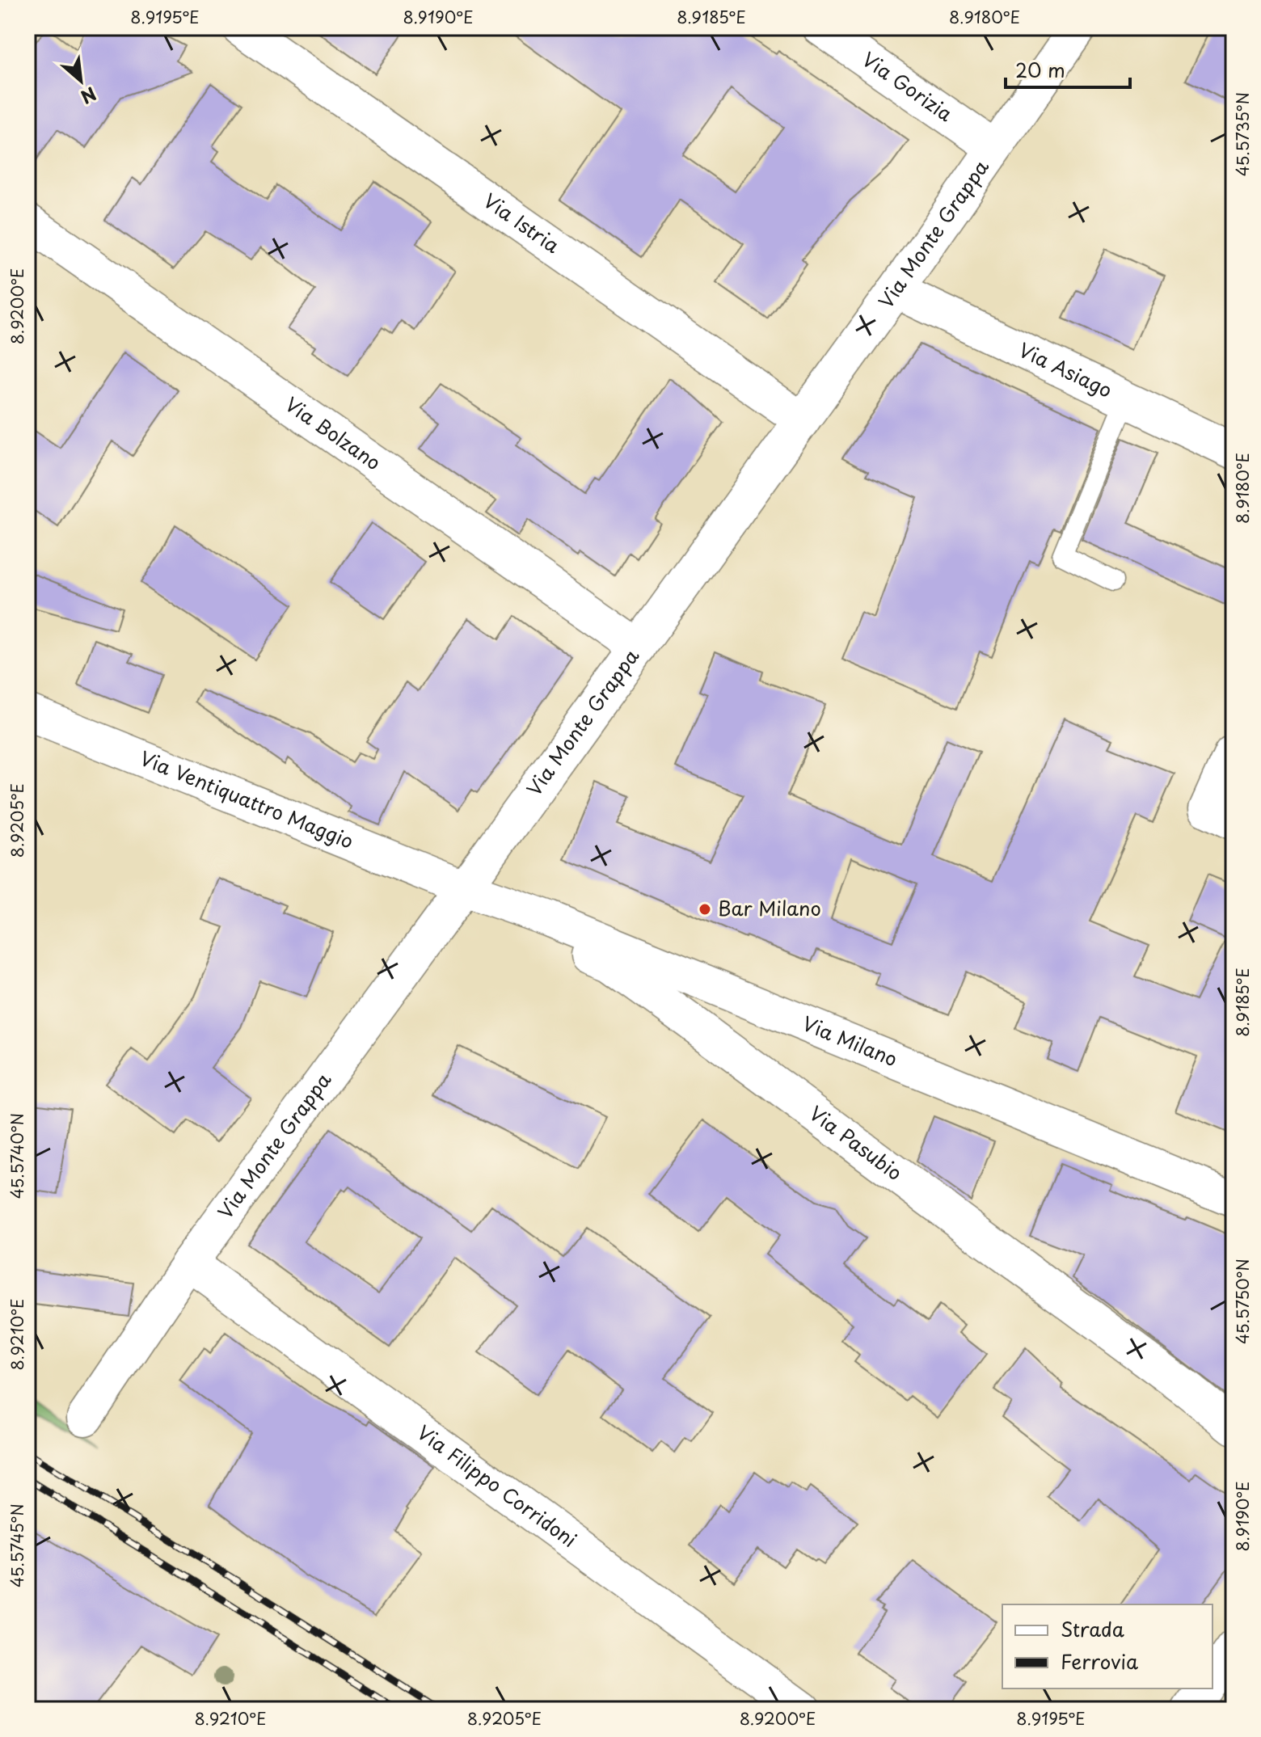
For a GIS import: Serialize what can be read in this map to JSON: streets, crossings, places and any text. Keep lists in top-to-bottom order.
{
  "streets": {
    "street": [
      "Via Gorizia",
      "Via Istria",
      "Via Monte Grappa",
      "Via Asiago",
      "Via Bolzano",
      "Via Ventiquattro Maggio",
      "Via Milano",
      "Via Pasubio",
      "Via Filippo Corridoni"
    ]
  },
  "crossings": [
    ["Via Gorizia", "Via Monte Grappa"],
    ["Via Istria", "Via Monte Grappa"],
    ["Via Monte Grappa", "Via Asiago"],
    ["Via Monte Grappa", "Via Bolzano"],
    ["Via Monte Grappa", "Via Ventiquattro Maggio"],
    ["Via Monte Grappa", "Via Milano"],
    ["Via Monte Grappa", "Via Pasubio"],
    ["Via Monte Grappa", "Via Filippo Corridoni"],
    ["Via Ventiquattro Maggio", "Via Milano"],
    ["Via Ventiquattro Maggio", "Via Pasubio"],
    ["Via Milano", "Via Pasubio"]
  ],
  "places": ["Bar Milano"],
  "legend": ["Strada", "Ferrovia"],
  "scale_bar": "20 m",
  "north": "bottom right",
  "coordinates": [
    "8.9195°E",
    "8.9190°E",
    "8.9185°E",
    "8.9180°E",
    "45.5735°N",
    "8.9200°E",
    "8.9205°E",
    "45.5740°N",
    "45.5750°N",
    "8.9210°E",
    "45.5745°N"
  ]
}
